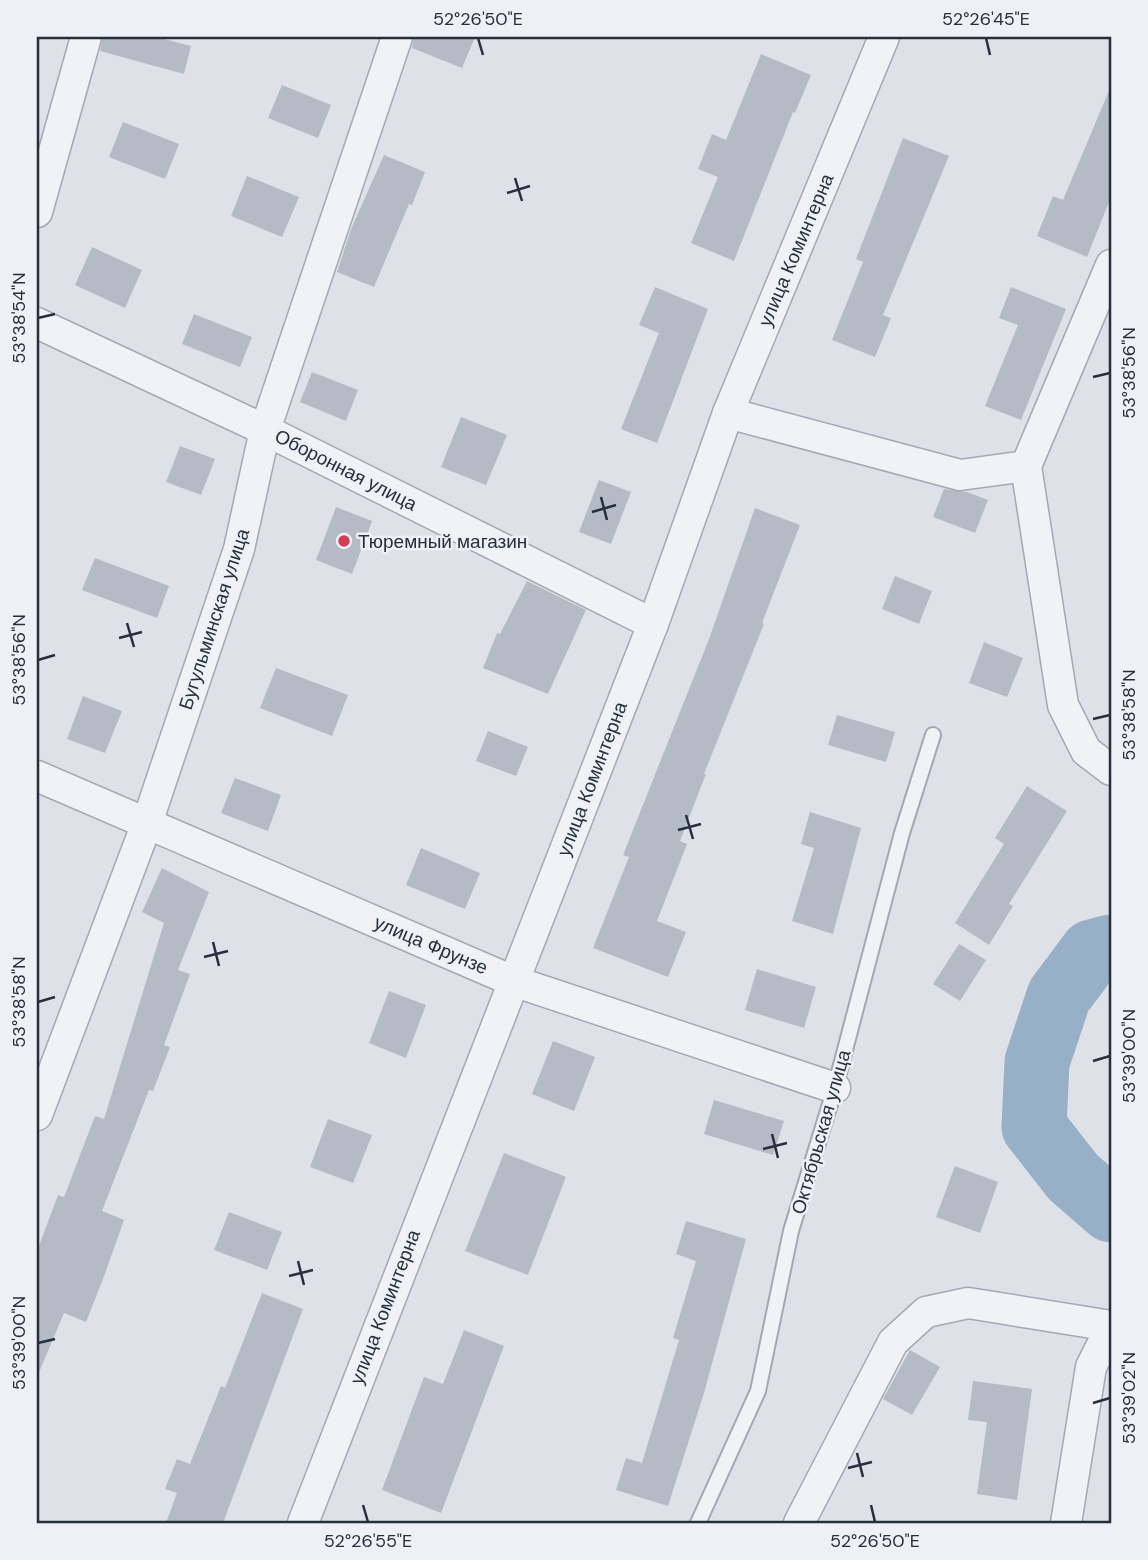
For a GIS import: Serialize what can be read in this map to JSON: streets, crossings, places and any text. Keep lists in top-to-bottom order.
{
  "streets": {
    "street": [
      "улица Коминтерна",
      "Оборонная улица",
      "Бугульминская улица",
      "улица Фрунзе"
    ],
    "lane": ["Октябрьская улица"]
  },
  "crossings": [
    ["улица Коминтерна", "Оборонная улица"],
    ["улица Коминтерна", "улица Фрунзе"],
    ["Оборонная улица", "Бугульминская улица"],
    ["Бугульминская улица", "улица Фрунзе"],
    ["улица Фрунзе", "Октябрьская улица"]
  ],
  "places": ["Тюремный магазин"],
  "coordinates": [
    "52°26'50\"E",
    "52°26'45\"E",
    "53°38'54\"N",
    "53°38'56\"N",
    "53°38'58\"N",
    "53°39'00\"N",
    "53°39'02\"N",
    "52°26'55\"E"
  ]
}
